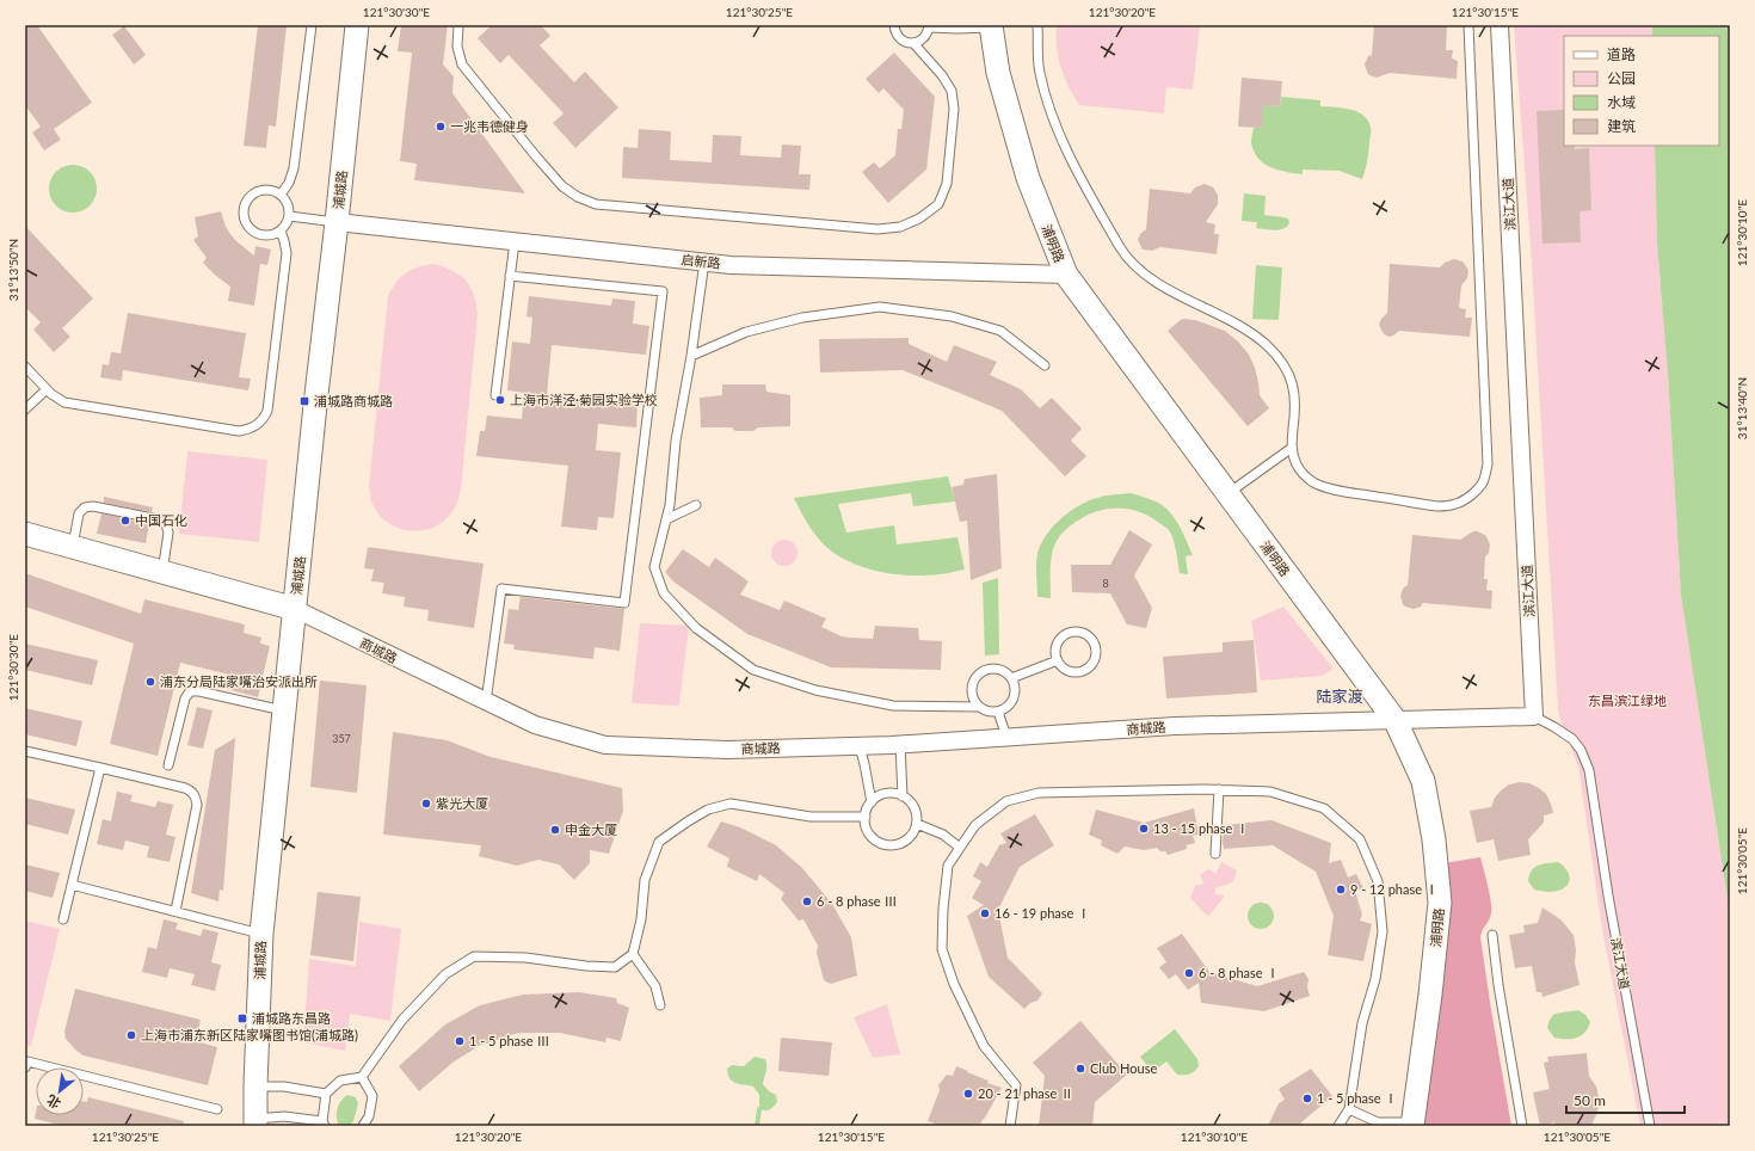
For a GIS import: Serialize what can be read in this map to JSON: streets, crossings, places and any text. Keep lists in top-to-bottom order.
{
  "streets": {
    "street": [
      "浦城路",
      "滨江大道",
      "浦明路",
      "启新路",
      "商城路"
    ]
  },
  "crossings": [
    ["浦城路", "启新路"],
    ["浦城路", "商城路"],
    ["滨江大道", "商城路"],
    ["浦明路", "启新路"],
    ["浦明路", "商城路"]
  ],
  "districts": ["陆家渡"],
  "parks": ["东昌滨江绿地"],
  "places": {
    "other": [
      "一兆韦德健身",
      "上海市洋泾·菊园实验学校",
      "中国石化",
      "浦东分局陆家嘴治安派出所",
      "紫光大厦",
      "13 - 15 phase Ⅰ",
      "申金大厦",
      "9 - 12 phase Ⅰ",
      "6 - 8 phase Ⅲ",
      "16 - 19 phase Ⅰ",
      "6 - 8 phase Ⅰ",
      "上海市浦东新区陆家嘴图书馆(浦城路)",
      "1 - 5 phase Ⅲ",
      "Club House",
      "20 - 21 phase Ⅱ",
      "1 - 5 phase Ⅰ"
    ],
    "transit": ["浦城路商城路", "浦城路东昌路"]
  },
  "house_numbers": ["8", "357"],
  "legend": [
    "道路",
    "公园",
    "水域",
    "建筑"
  ],
  "scale_bar": "50 m",
  "north": "bottom left",
  "coordinates": [
    "121°30'30\"E",
    "121°30'25\"E",
    "121°30'20\"E",
    "121°30'15\"E",
    "121°30'10\"E",
    "31°13'50\"N",
    "31°13'40\"N",
    "121°30'05\"E"
  ]
}
